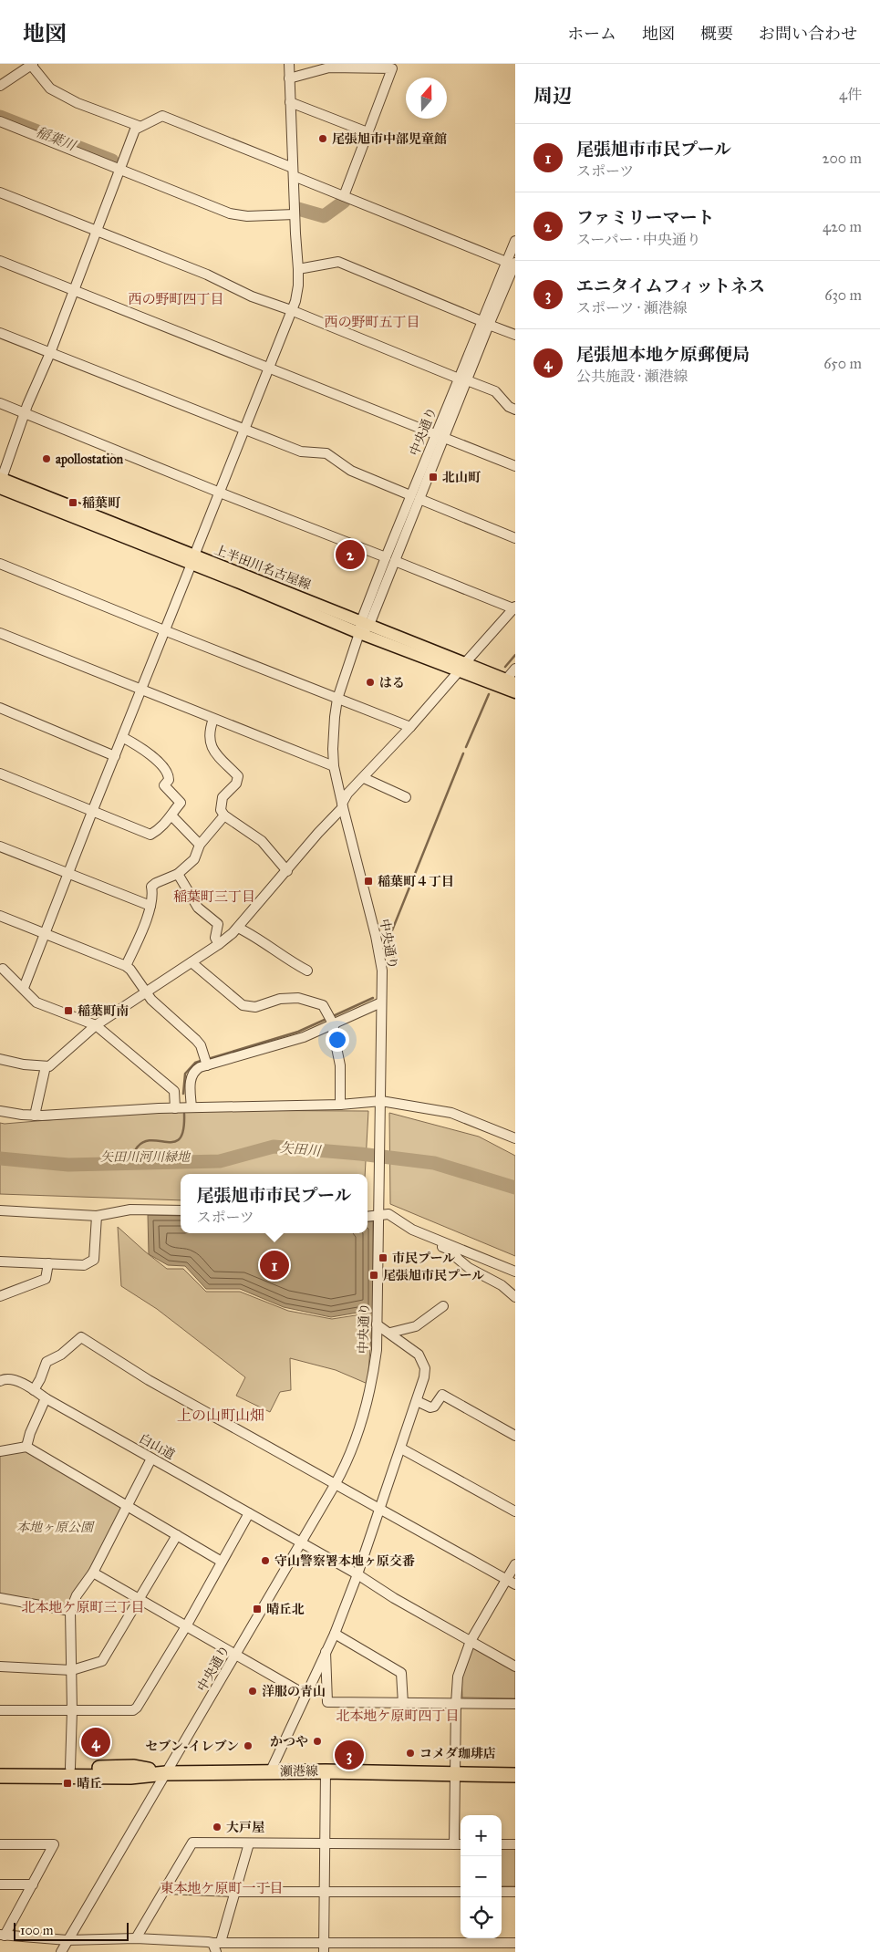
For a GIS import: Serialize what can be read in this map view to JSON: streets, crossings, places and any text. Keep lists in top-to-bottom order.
{
  "streets": {
    "highway": ["瀬港線"],
    "main road": ["上半田川名古屋線"],
    "street": ["中央通り", "白山道"]
  },
  "crossings": [
    ["中央通り", "上半田川名古屋線"],
    ["中央通り", "白山道"],
    ["中央通り", "瀬港線"]
  ],
  "districts": [
    "西の野町四丁目",
    "西の野町五丁目",
    "稲葉町三丁目",
    "上の山町山畑",
    "北本地ケ原町三丁目",
    "北本地ケ原町四丁目",
    "東本地ケ原町一丁目"
  ],
  "water": ["稲葉川", "矢田川"],
  "parks": ["矢田川河川緑地", "本地ヶ原公園"],
  "places": {
    "other": [
      "尾張旭市中部児童館",
      "apollostation",
      "はる",
      "守山警察署本地ヶ原交番",
      "洋服の青山",
      "かつや",
      "セブン-イレブン",
      "コメダ珈琲店",
      "大戸屋"
    ],
    "transit": [
      "北山町",
      "稲葉町",
      "稲葉町４丁目",
      "稲葉町南",
      "市民プール",
      "尾張旭市民プール",
      "晴丘北",
      "晴丘"
    ]
  },
  "scale_bar": "100 m",
  "north": "top",
  "page": {
    "header": "地図",
    "nav": [
      "ホーム",
      "地図",
      "概要",
      "お問い合わせ"
    ],
    "heading": ["周辺", "4件"],
    "list": [
      {
        "mark": "1",
        "name": "尾張旭市市民プール",
        "note": "スポーツ",
        "value": "200 m"
      },
      {
        "mark": "2",
        "name": "ファミリーマート",
        "note": "スーパー · 中央通り",
        "value": "420 m"
      },
      {
        "mark": "3",
        "name": "エニタイムフィットネス",
        "note": "スポーツ · 瀬港線",
        "value": "630 m"
      },
      {
        "mark": "4",
        "name": "尾張旭本地ケ原郵便局",
        "note": "公共施設 · 瀬港線",
        "value": "650 m"
      }
    ],
    "pins": [
      "2",
      "1",
      "4",
      "3"
    ],
    "popup": ["尾張旭市市民プール", "スポーツ"],
    "map_buttons": ["+", "−"],
    "scale": "100 m"
  }
}
